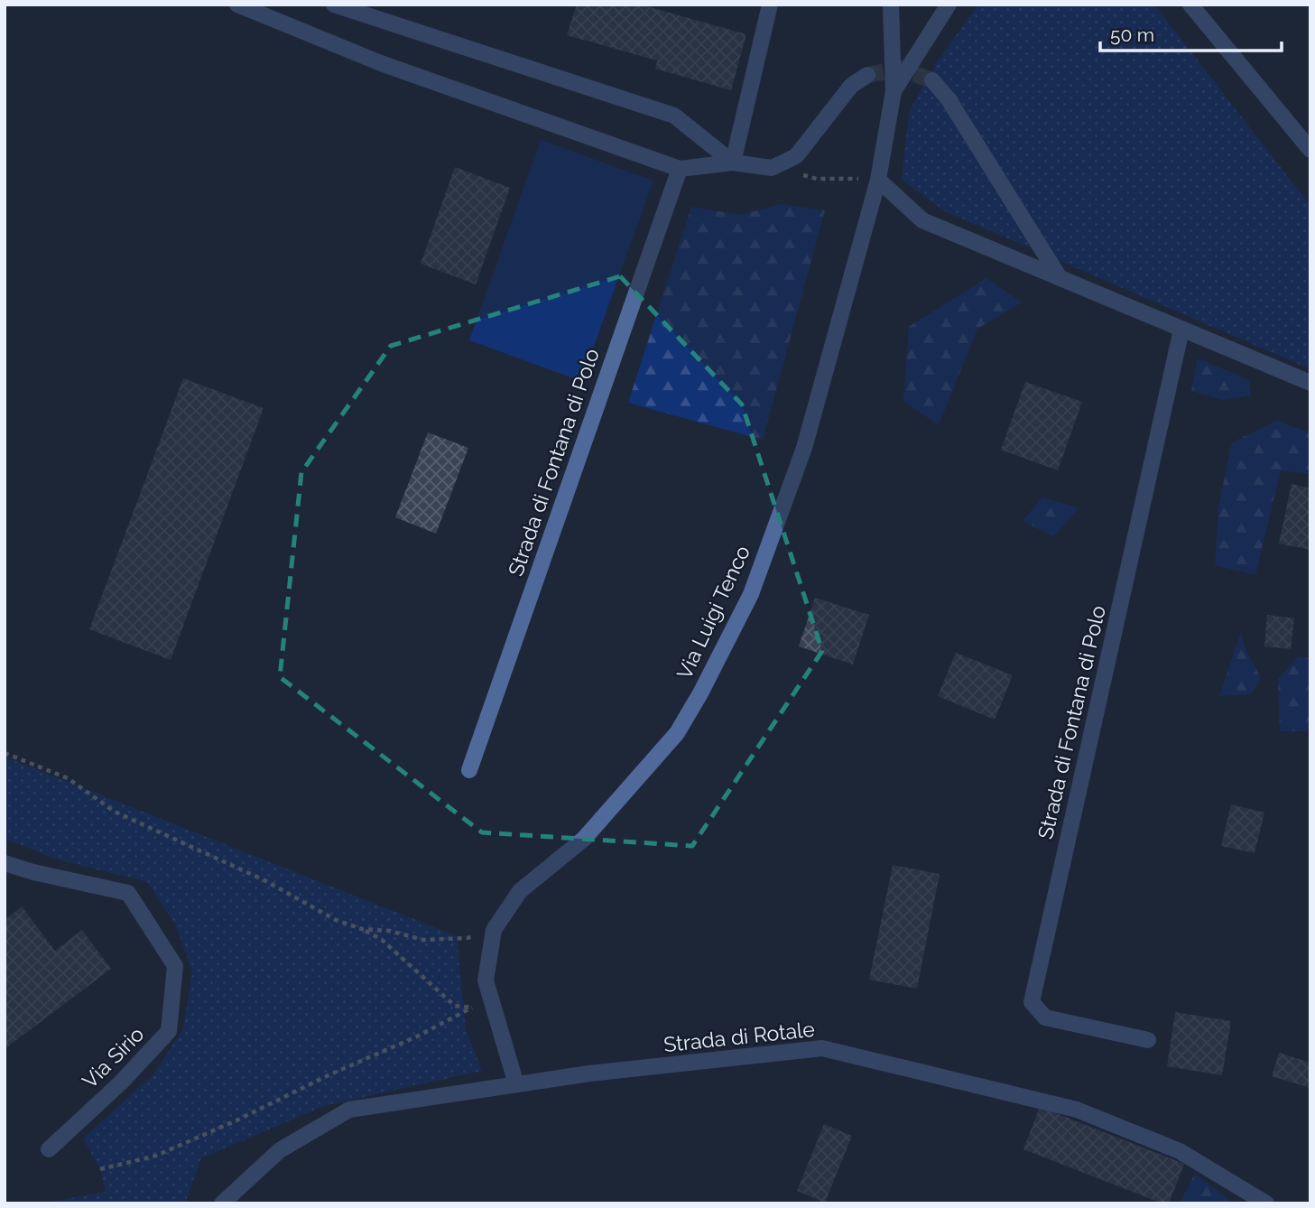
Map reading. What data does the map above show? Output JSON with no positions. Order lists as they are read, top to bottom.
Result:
{
  "streets": {
    "street": [
      "Strada di Fontana di Polo",
      "Via Luigi Tenco",
      "Strada di Rotale",
      "Via Sirio"
    ]
  },
  "crossings": [
    ["Via Luigi Tenco", "Strada di Rotale"]
  ],
  "scale_bar": "50 m"
}
